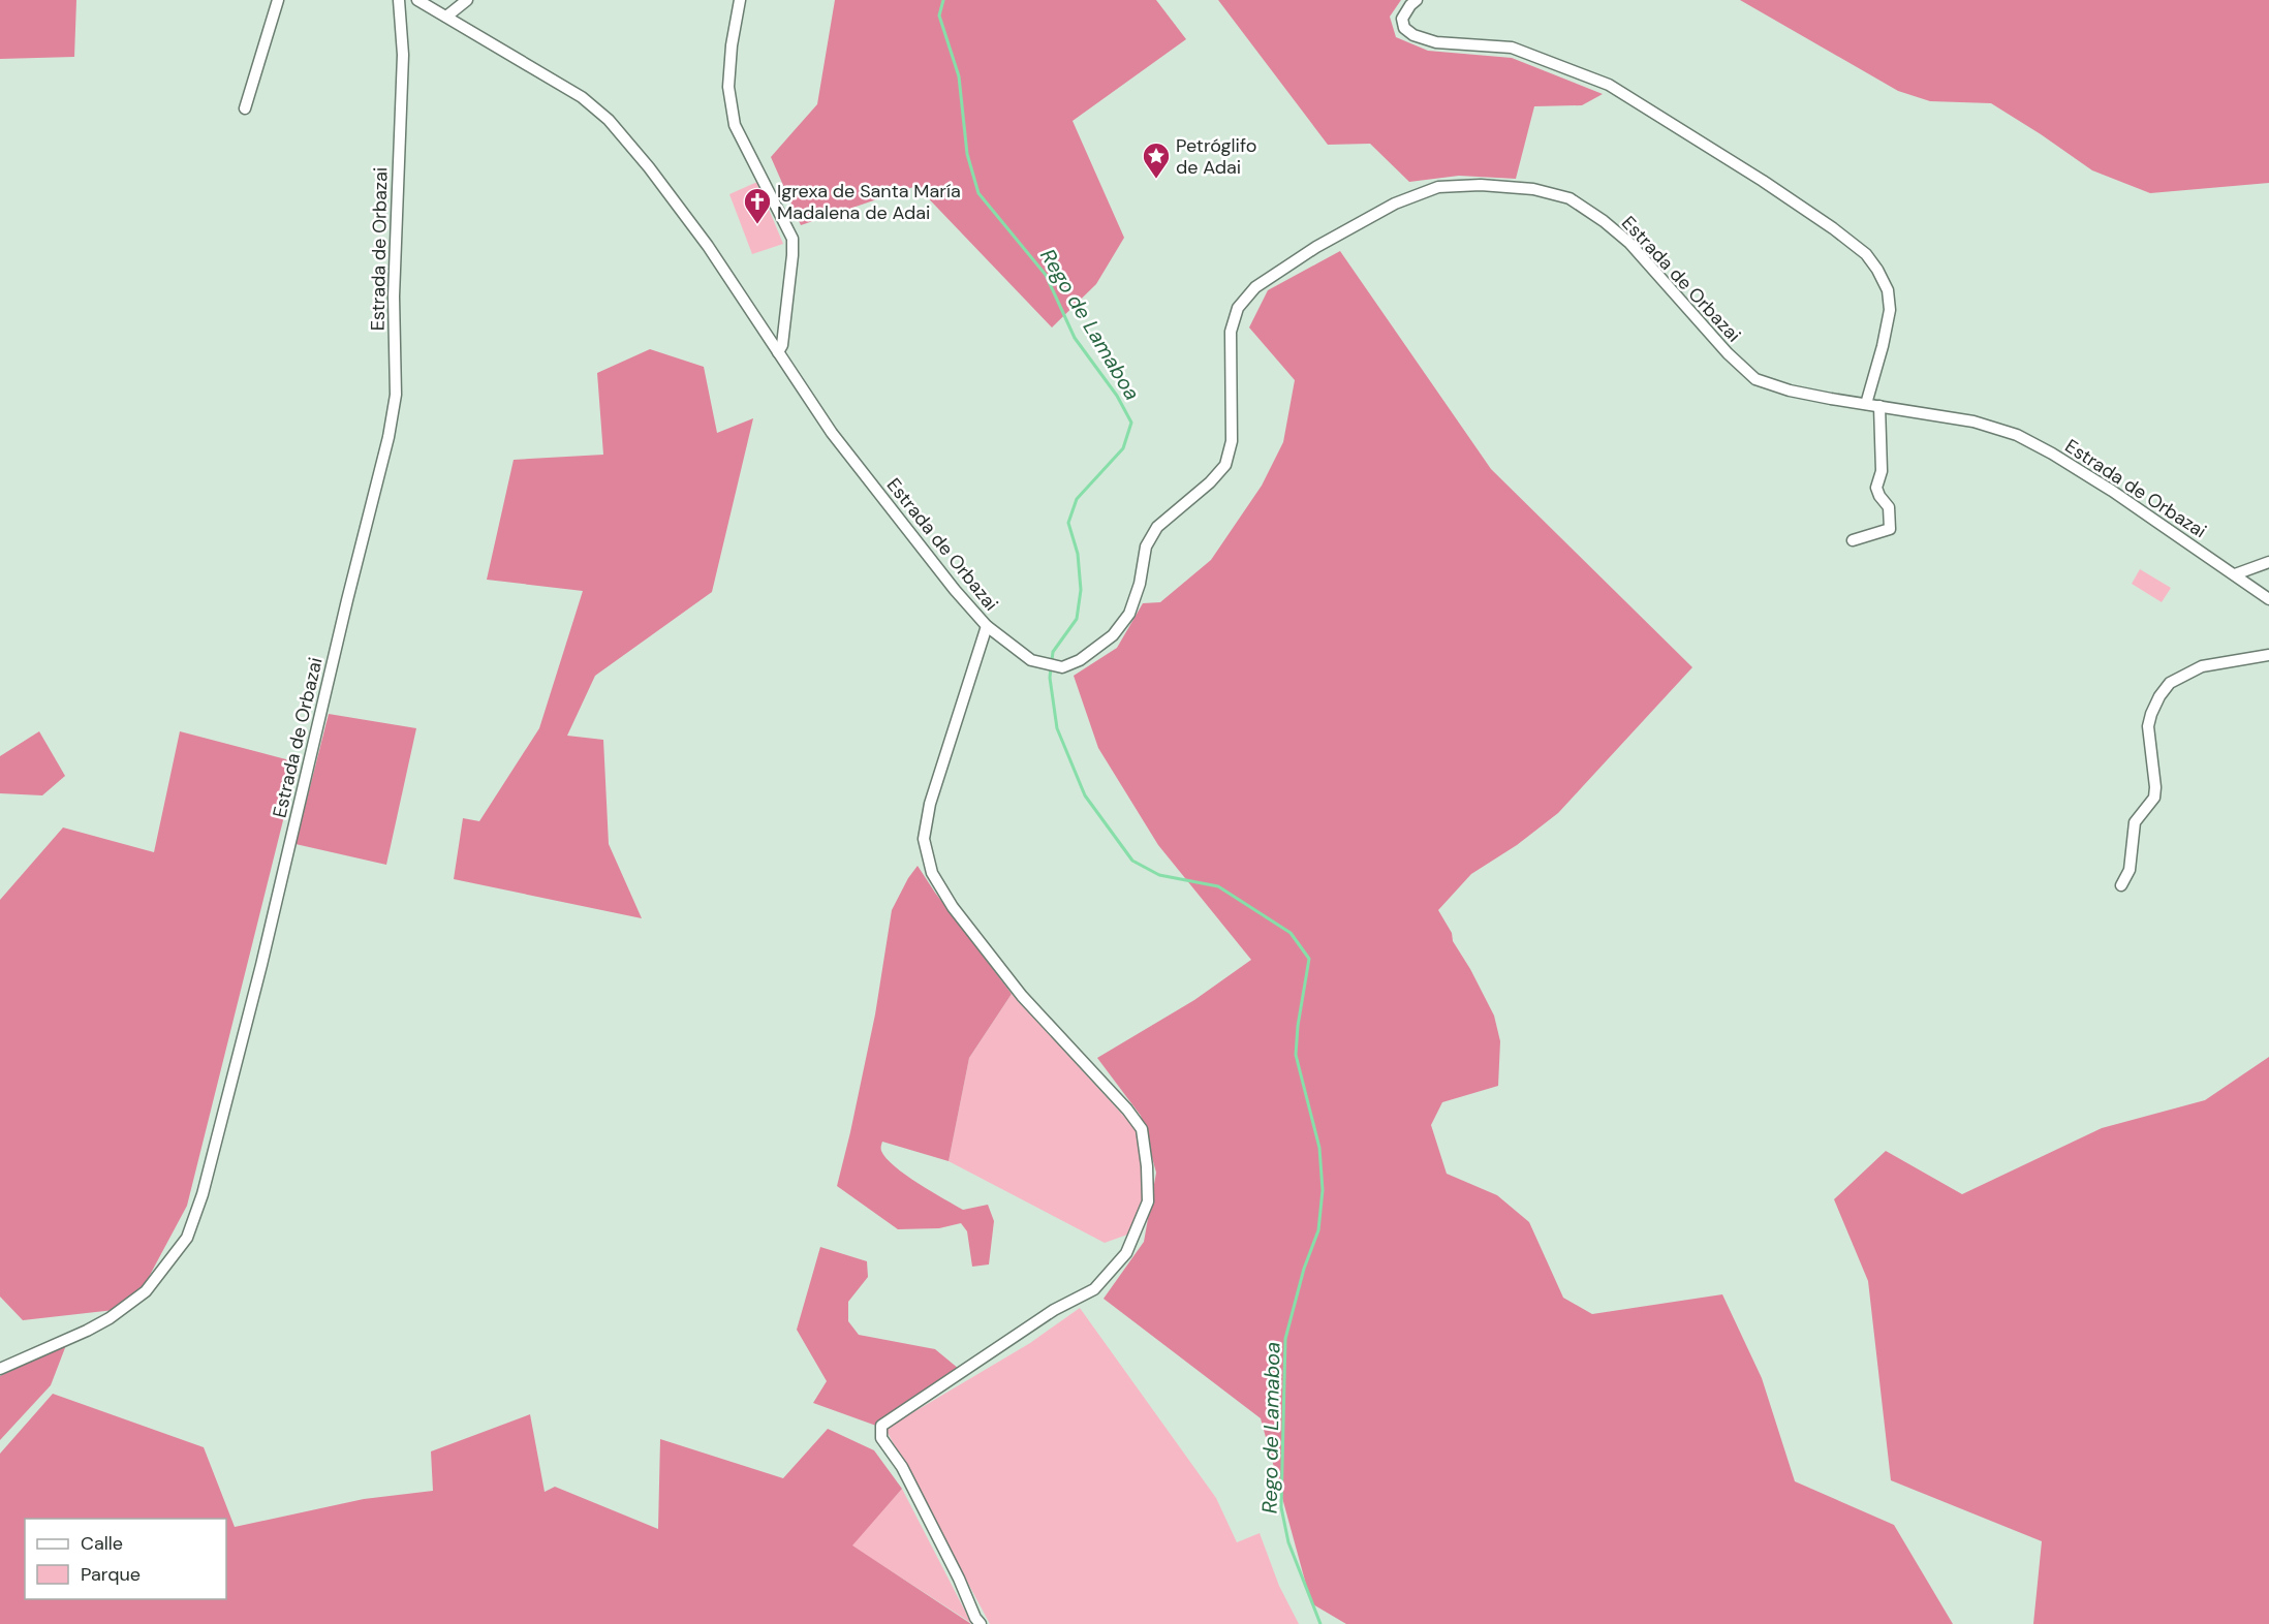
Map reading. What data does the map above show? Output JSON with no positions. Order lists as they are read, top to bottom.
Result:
{
  "streets": {
    "street": ["Estrada de Orbazai"]
  },
  "water": ["Rego de Lamaboa"],
  "places": {
    "place": ["Petróglifo de Adai"],
    "church": ["Igrexa de Santa María Madalena de Adai"]
  },
  "legend": ["Calle", "Parque"]
}
